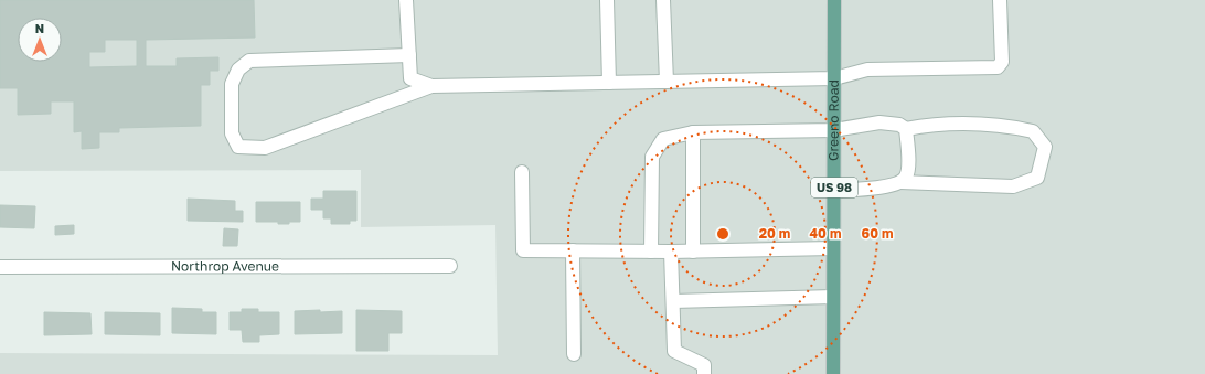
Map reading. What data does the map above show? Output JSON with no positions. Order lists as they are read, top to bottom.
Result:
{
  "streets": {
    "main road": ["Greeno Road", "US 98"],
    "street": ["Northrop Avenue"]
  },
  "north": "top",
  "rings": ["20 m", "40 m", "60 m"]
}
